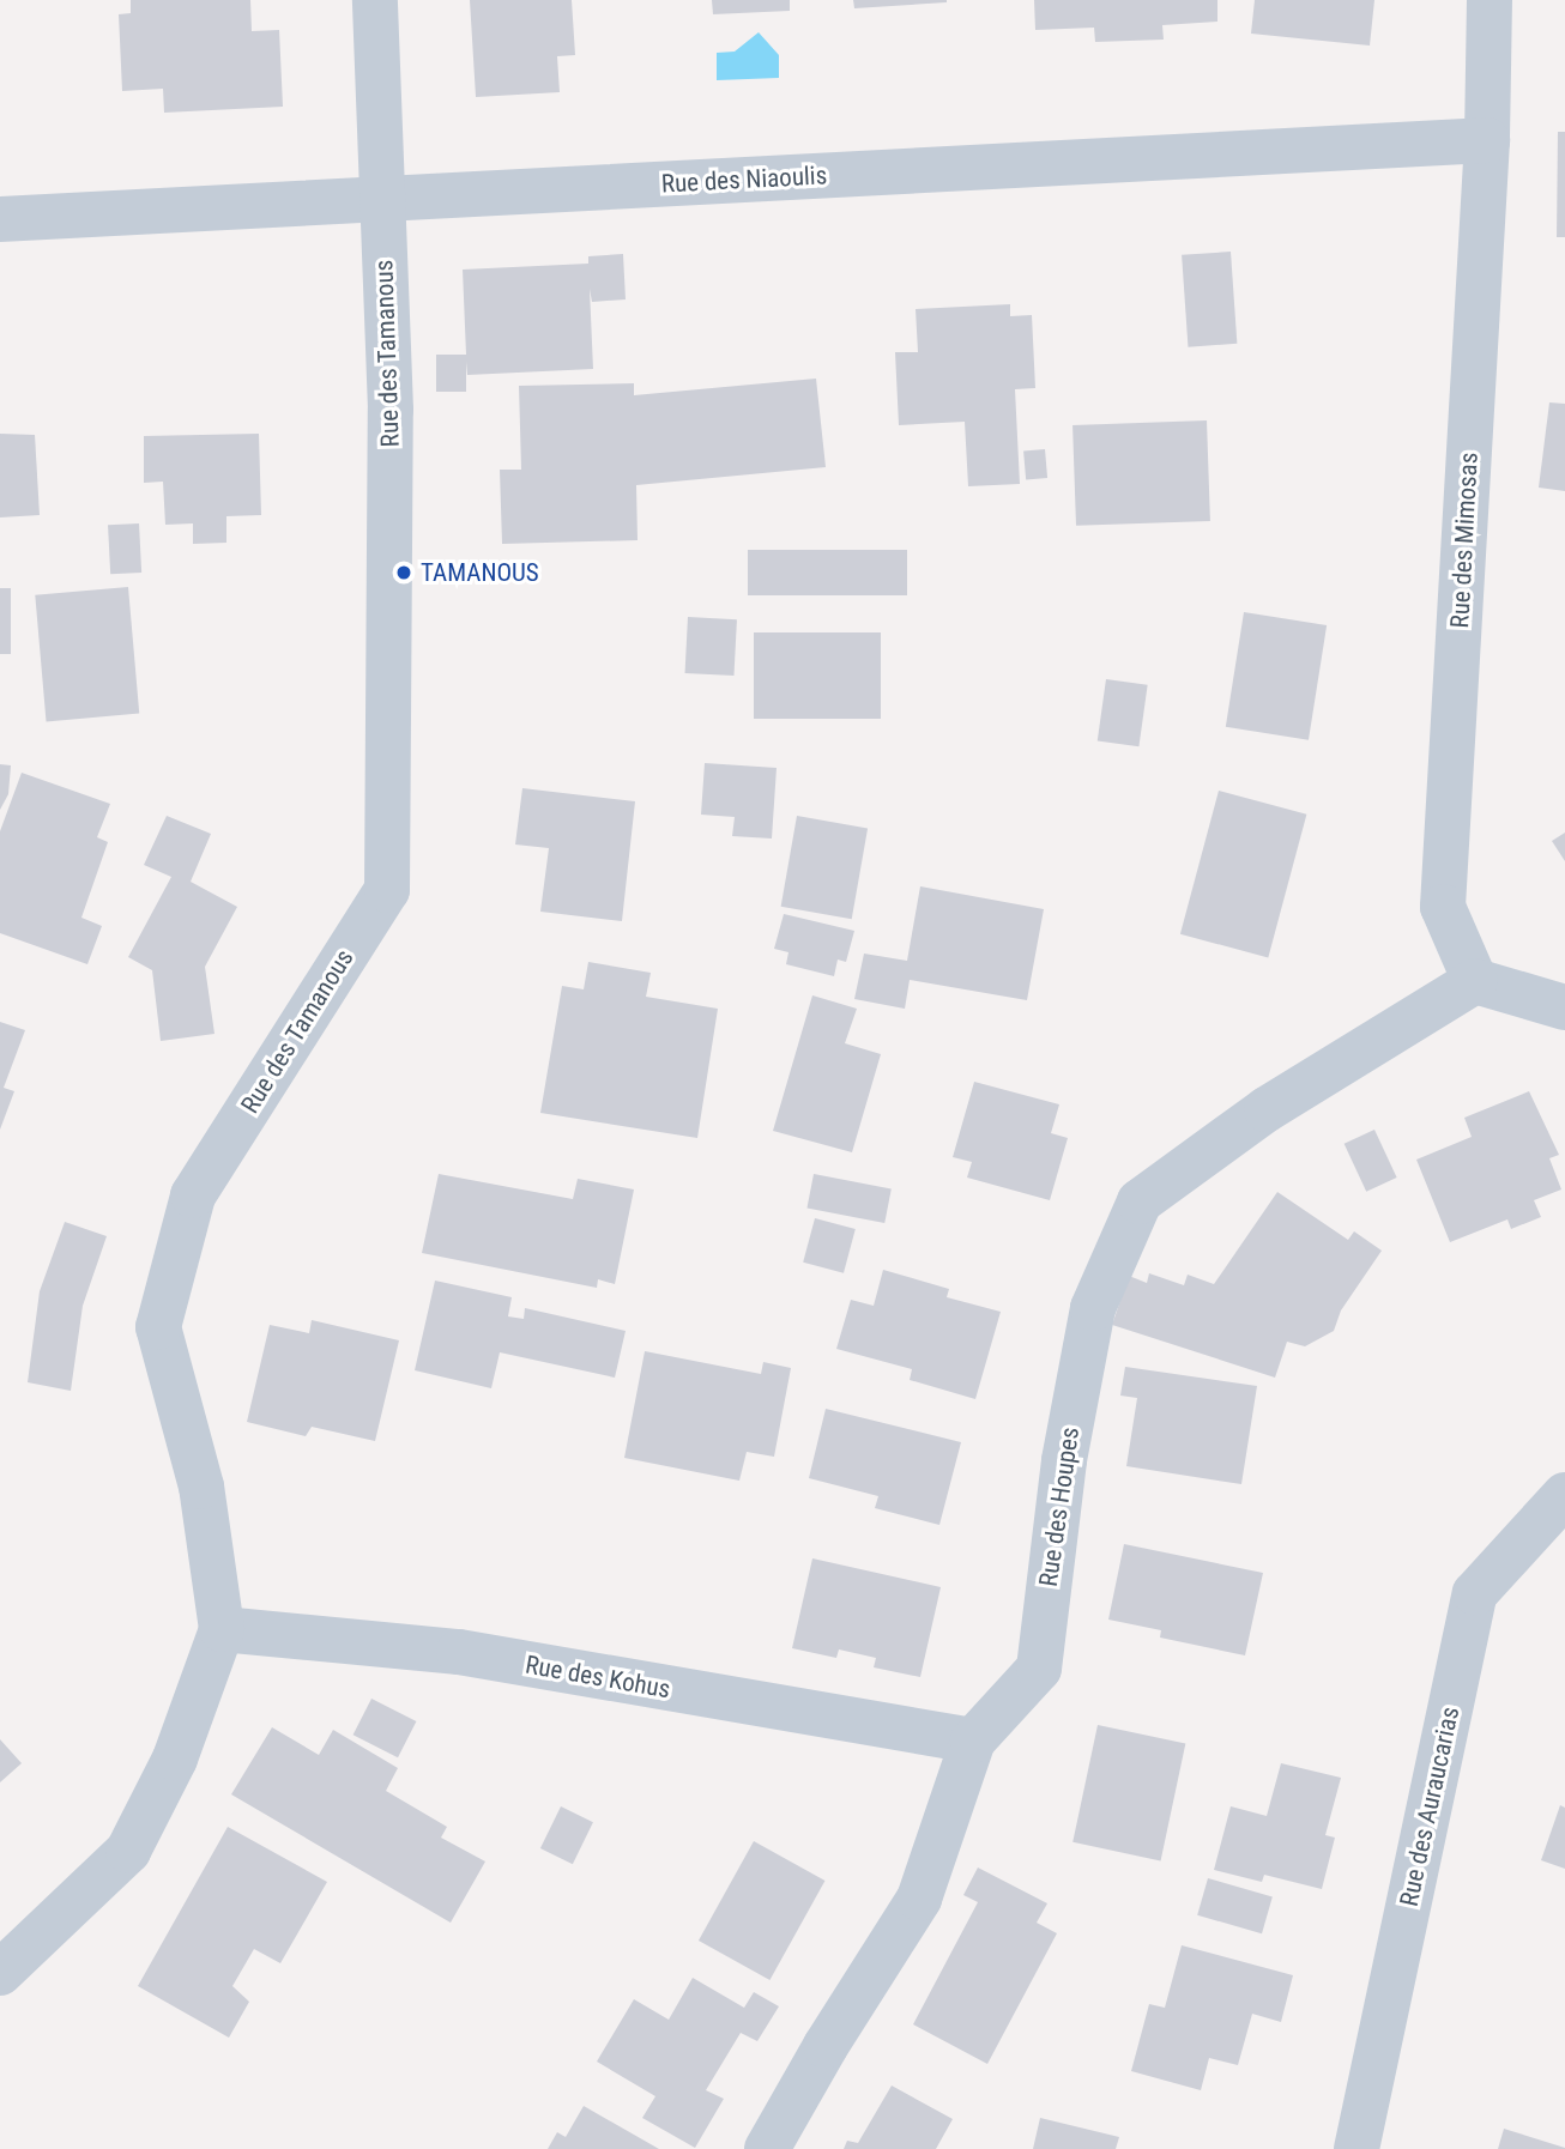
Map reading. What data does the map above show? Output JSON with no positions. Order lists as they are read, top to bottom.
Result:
{
  "streets": {
    "street": [
      "Rue des Niaoulis",
      "Rue des Tamanous",
      "Rue des Mimosas",
      "Rue des Houpes",
      "Rue des Kohus",
      "Rue des Auraucarias"
    ]
  },
  "crossings": [
    ["Rue des Niaoulis", "Rue des Tamanous"],
    ["Rue des Niaoulis", "Rue des Mimosas"],
    ["Rue des Tamanous", "Rue des Kohus"],
    ["Rue des Mimosas", "Rue des Houpes"],
    ["Rue des Houpes", "Rue des Kohus"]
  ],
  "places": ["TAMANOUS"]
}
